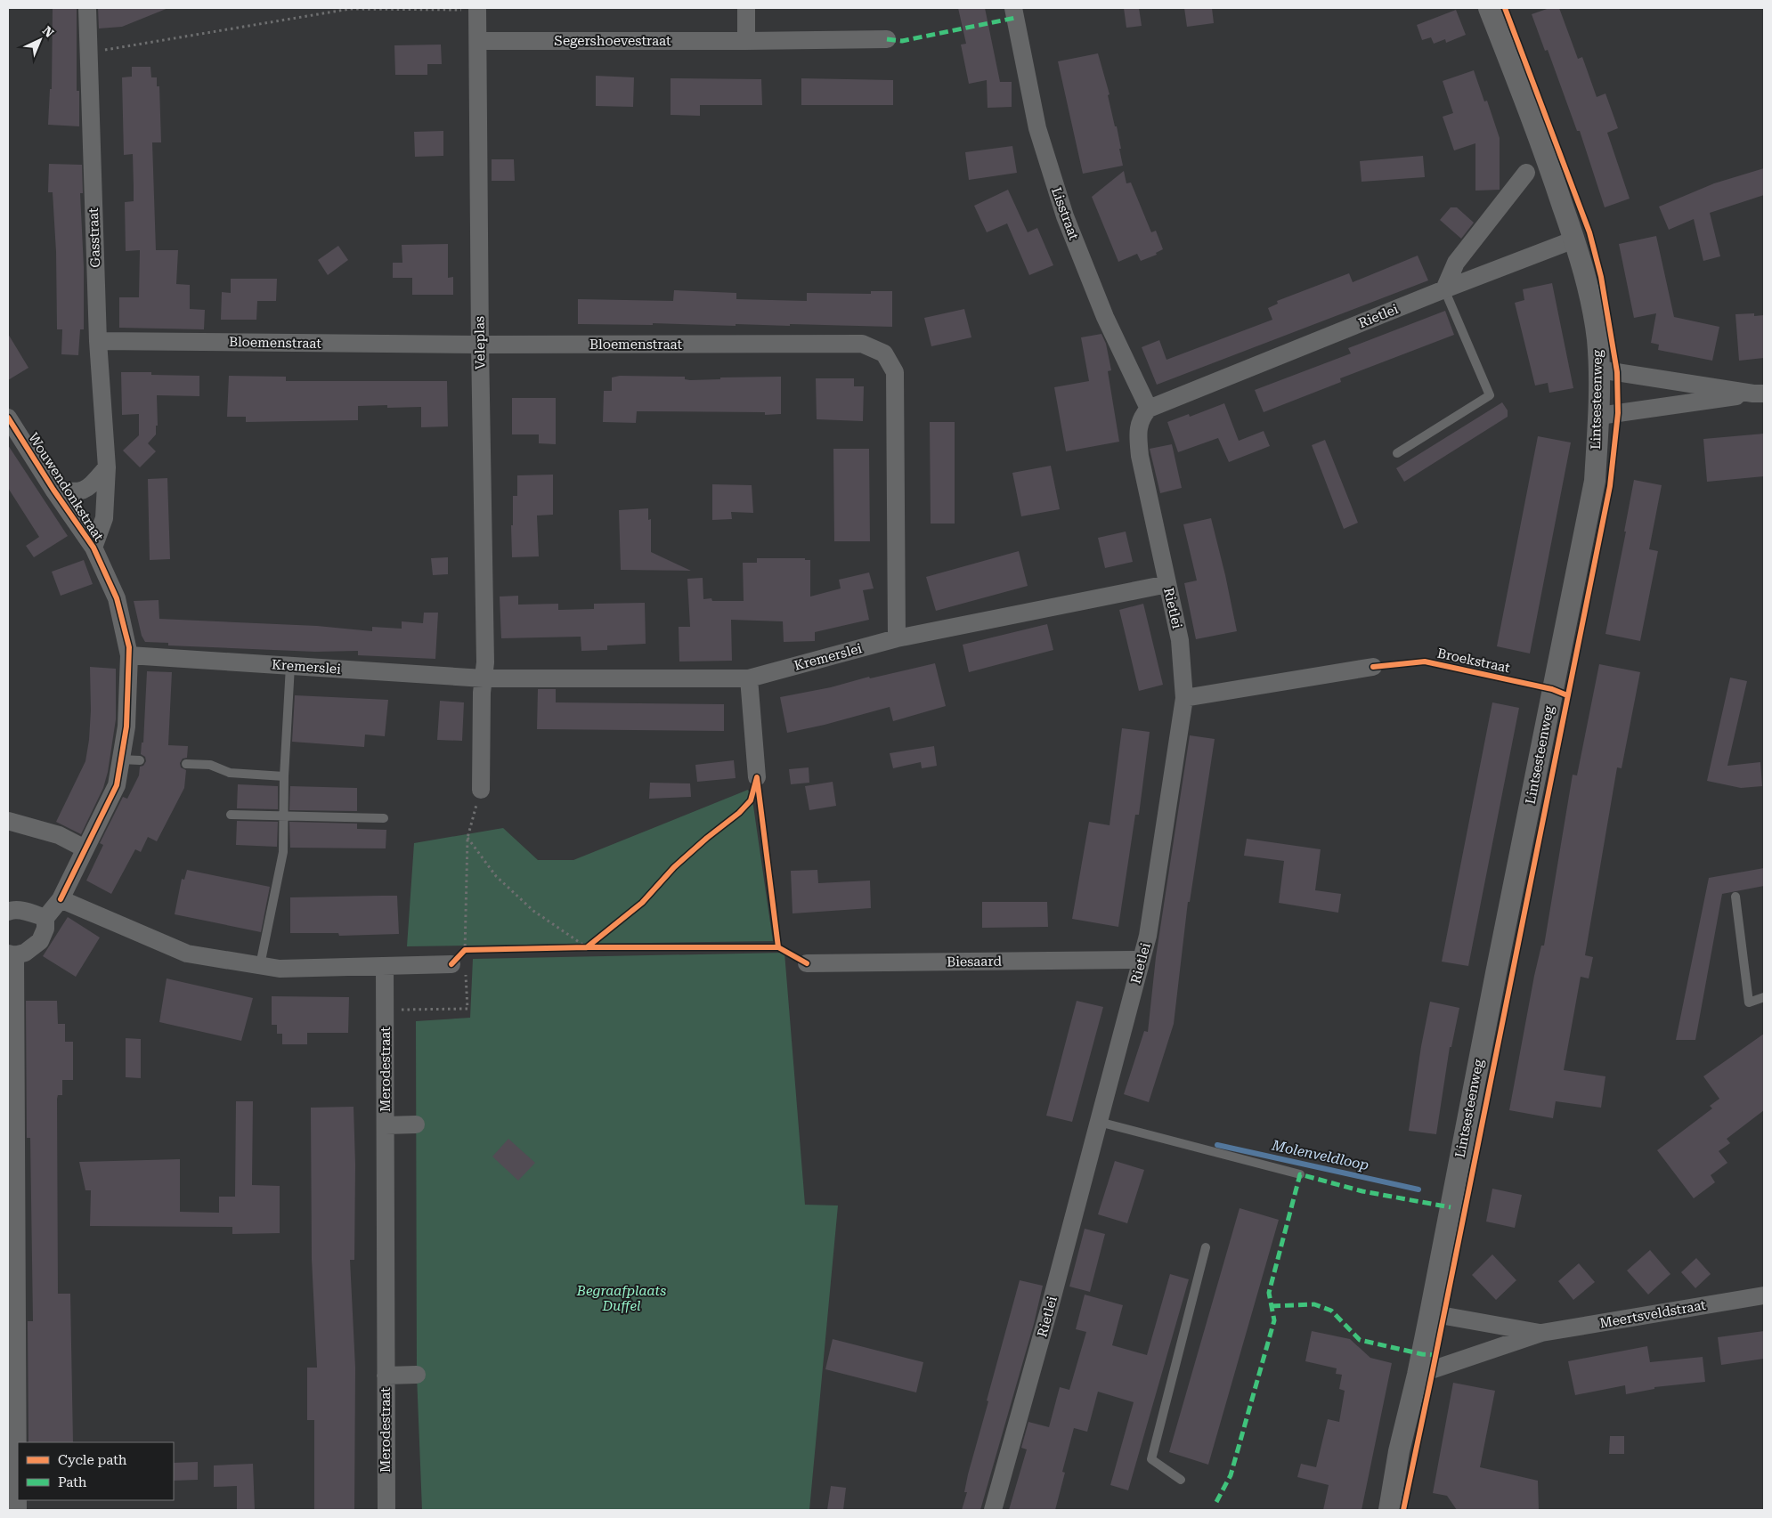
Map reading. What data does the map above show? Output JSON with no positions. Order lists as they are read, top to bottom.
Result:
{
  "streets": {
    "street": [
      "Segershoevestraat",
      "Lisstraat",
      "Gasstraat",
      "Rietlei",
      "Bloemenstraat",
      "Veleplas",
      "Lintsesteenweg",
      "Wouwendonkstraat",
      "Kremerslei",
      "Biesaard",
      "Merodestraat",
      "Meertsveldstraat"
    ],
    "cycle path": ["Broekstraat"]
  },
  "crossings": [
    ["Segershoevestraat", "Veleplas"],
    ["Lisstraat", "Rietlei"],
    ["Gasstraat", "Bloemenstraat"],
    ["Gasstraat", "Wouwendonkstraat"],
    ["Rietlei", "Lintsesteenweg"],
    ["Rietlei", "Kremerslei"],
    ["Rietlei", "Biesaard"],
    ["Bloemenstraat", "Veleplas"],
    ["Bloemenstraat", "Kremerslei"],
    ["Veleplas", "Kremerslei"],
    ["Lintsesteenweg", "Meertsveldstraat"],
    ["Wouwendonkstraat", "Kremerslei"]
  ],
  "water": ["Molenveldloop"],
  "parks": ["Begraafplaats Duffel"],
  "legend": ["Cycle path", "Path"],
  "north": "top right"
}
